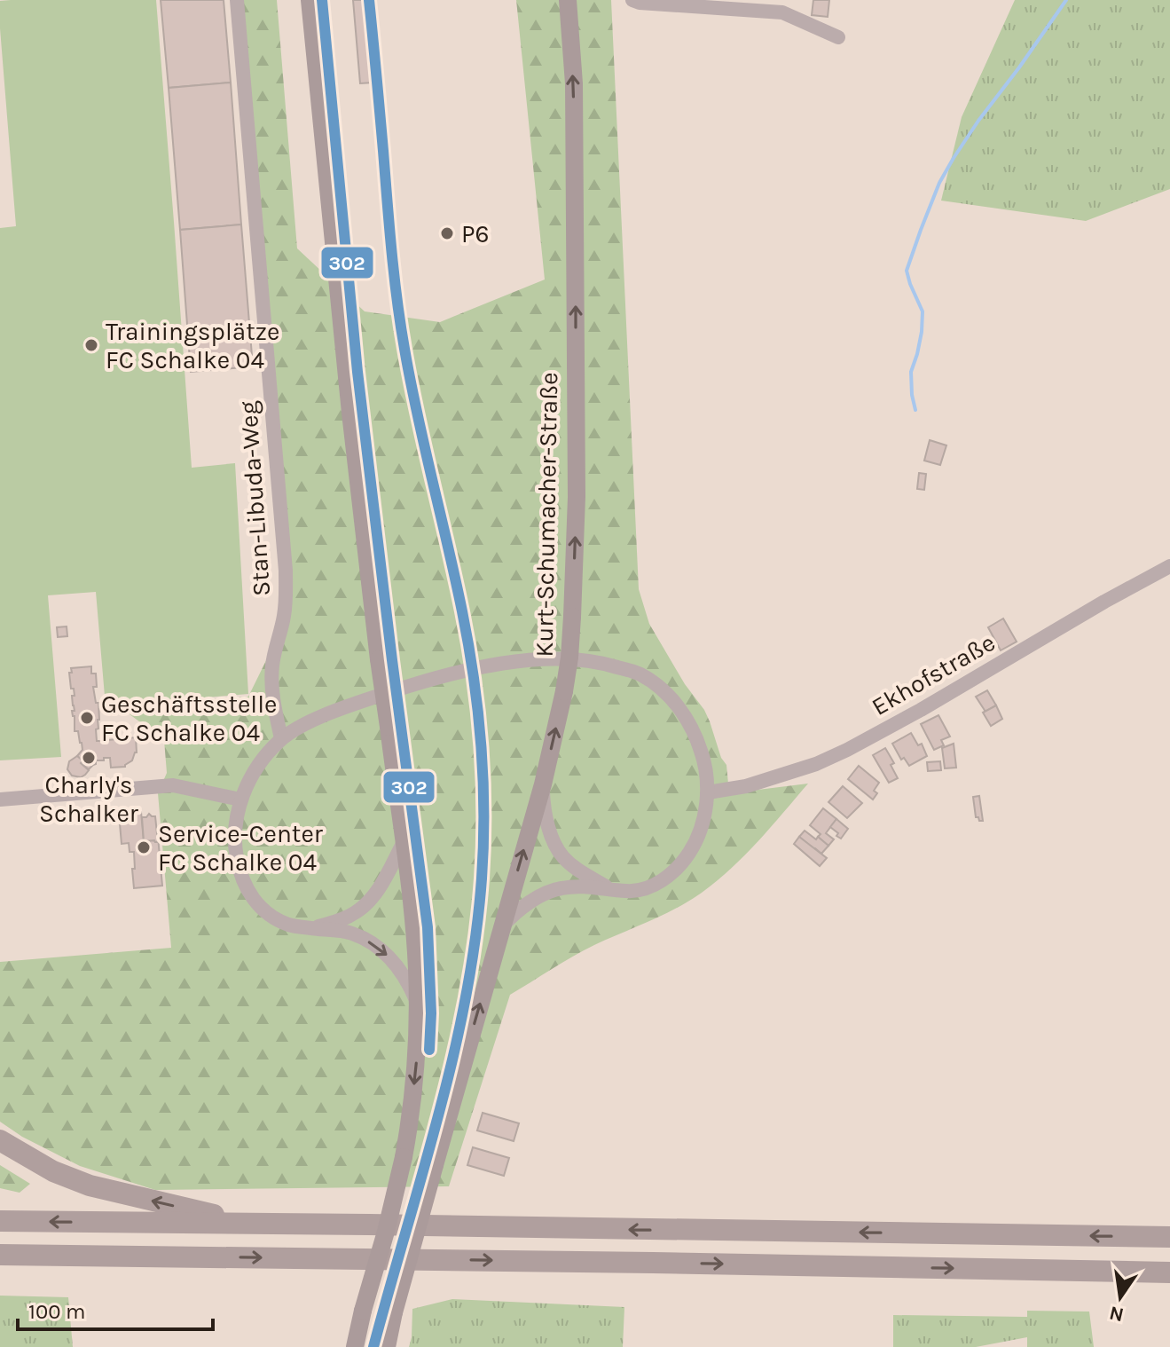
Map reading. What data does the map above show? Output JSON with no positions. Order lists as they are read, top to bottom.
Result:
{
  "streets": {
    "main road": ["Kurt-Schumacher-Straße"],
    "street": ["Stan-Libuda-Weg", "Ekhofstraße"]
  },
  "places": [
    "P6",
    "Trainingsplätze FC Schalke 04",
    "Geschäftsstelle FC Schalke 04",
    "Charly's Schalker",
    "Service-Center FC Schalke 04"
  ],
  "lines": ["transit line 302"],
  "scale_bar": "100 m",
  "north": "bottom"
}
